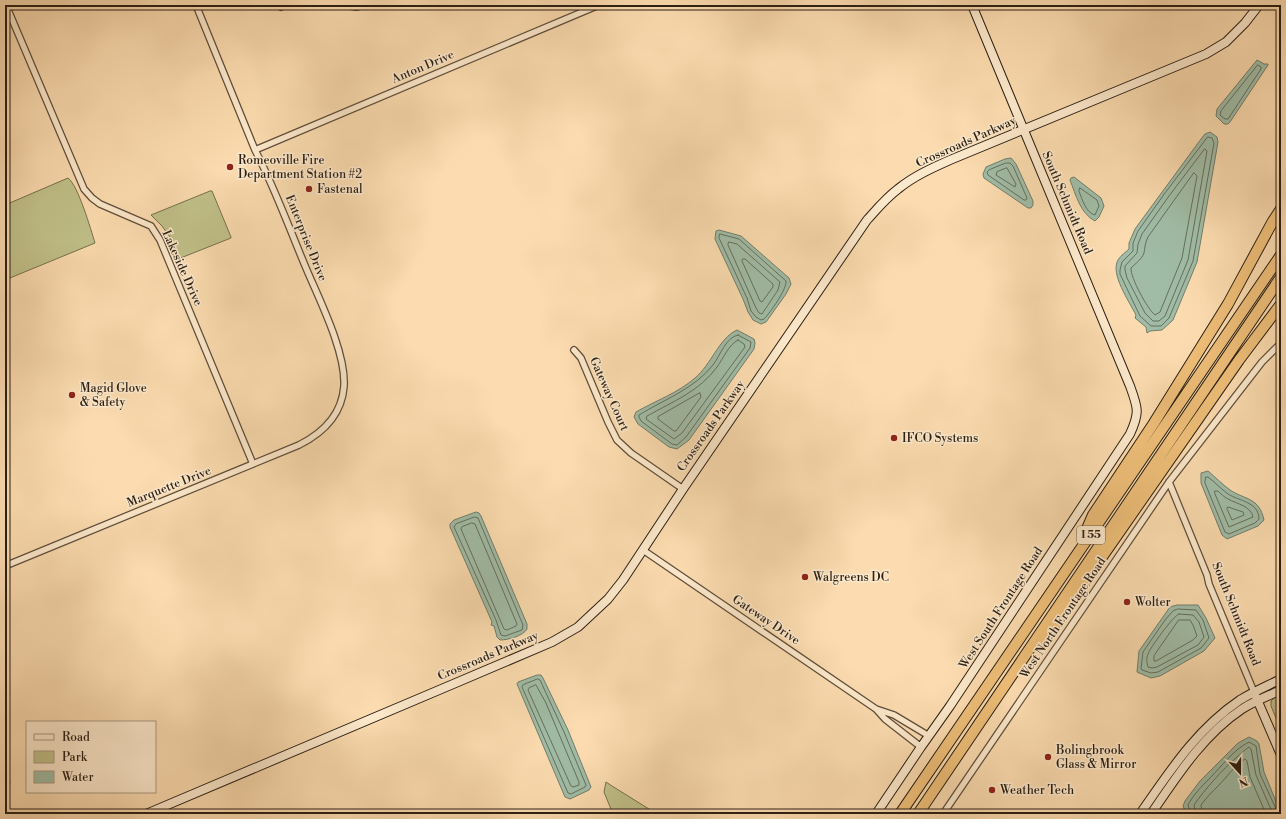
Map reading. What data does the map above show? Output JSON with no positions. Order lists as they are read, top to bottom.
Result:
{
  "streets": {
    "highway": ["I 55"],
    "street": [
      "Anton Drive",
      "Crossroads Parkway",
      "South Schmidt Road",
      "Enterprise Drive",
      "Lakeside Drive",
      "Gateway Court",
      "Marquette Drive",
      "West South Frontage Road",
      "West North Frontage Road",
      "Gateway Drive"
    ]
  },
  "crossings": [
    ["Anton Drive", "Enterprise Drive"],
    ["Crossroads Parkway", "South Schmidt Road"],
    ["Crossroads Parkway", "Gateway Court"],
    ["Crossroads Parkway", "Gateway Drive"],
    ["South Schmidt Road", "West South Frontage Road"],
    ["South Schmidt Road", "West North Frontage Road"],
    ["Enterprise Drive", "Marquette Drive"],
    ["Lakeside Drive", "Marquette Drive"],
    ["West South Frontage Road", "Gateway Drive"]
  ],
  "places": [
    "Romeoville Fire Department Station #2",
    "Fastenal",
    "Magid Glove & Safety",
    "IFCO Systems",
    "Walgreens DC",
    "Wolter",
    "Bolingbrook Glass & Mirror",
    "Weather Tech"
  ],
  "legend": ["Road", "Park", "Water"],
  "north": "bottom"
}
